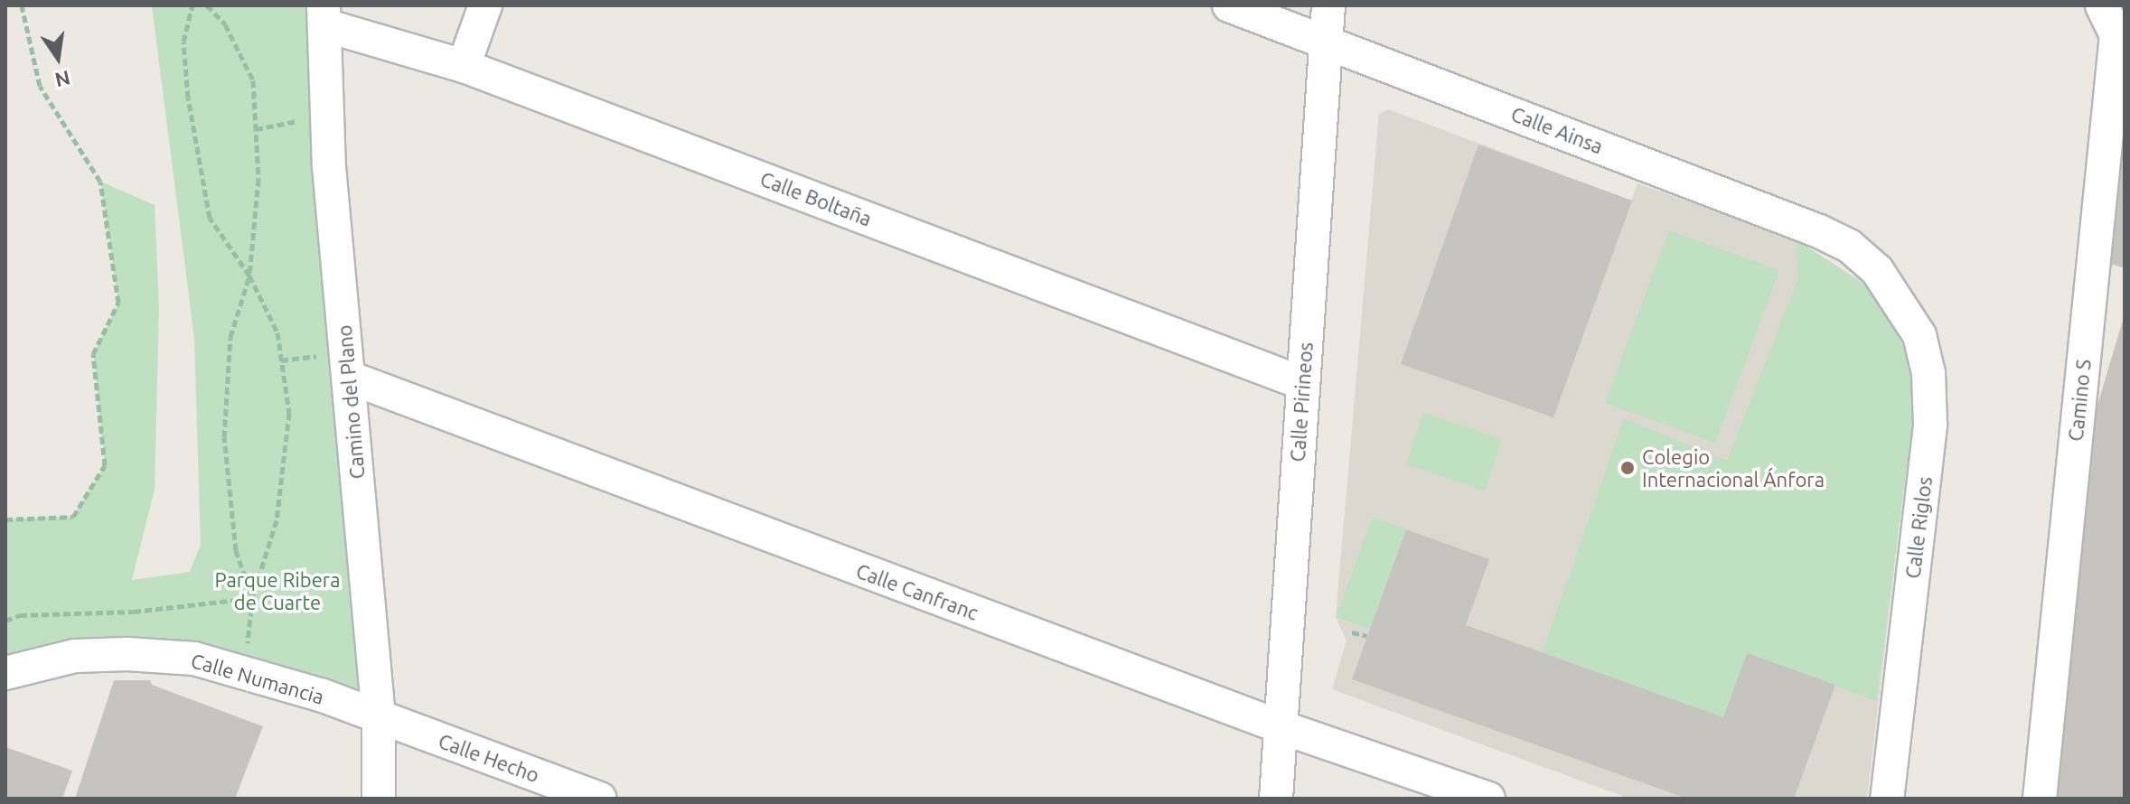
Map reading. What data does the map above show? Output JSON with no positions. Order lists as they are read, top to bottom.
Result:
{
  "streets": {
    "street": [
      "Calle Ainsa",
      "Calle Boltaña",
      "Camino S",
      "Camino del Plano",
      "Calle Pirineos",
      "Calle Riglos",
      "Calle Canfranc",
      "Calle Numancia",
      "Calle Hecho"
    ]
  },
  "crossings": [
    ["Calle Ainsa", "Calle Pirineos"],
    ["Calle Ainsa", "Calle Riglos"],
    ["Calle Boltaña", "Camino del Plano"],
    ["Calle Boltaña", "Calle Pirineos"],
    ["Camino del Plano", "Calle Canfranc"],
    ["Camino del Plano", "Calle Numancia"],
    ["Camino del Plano", "Calle Hecho"],
    ["Calle Pirineos", "Calle Canfranc"],
    ["Calle Numancia", "Calle Hecho"]
  ],
  "parks": ["Parque Ribera de Cuarte"],
  "places": ["Colegio Internacional Ánfora"],
  "north": "bottom"
}
